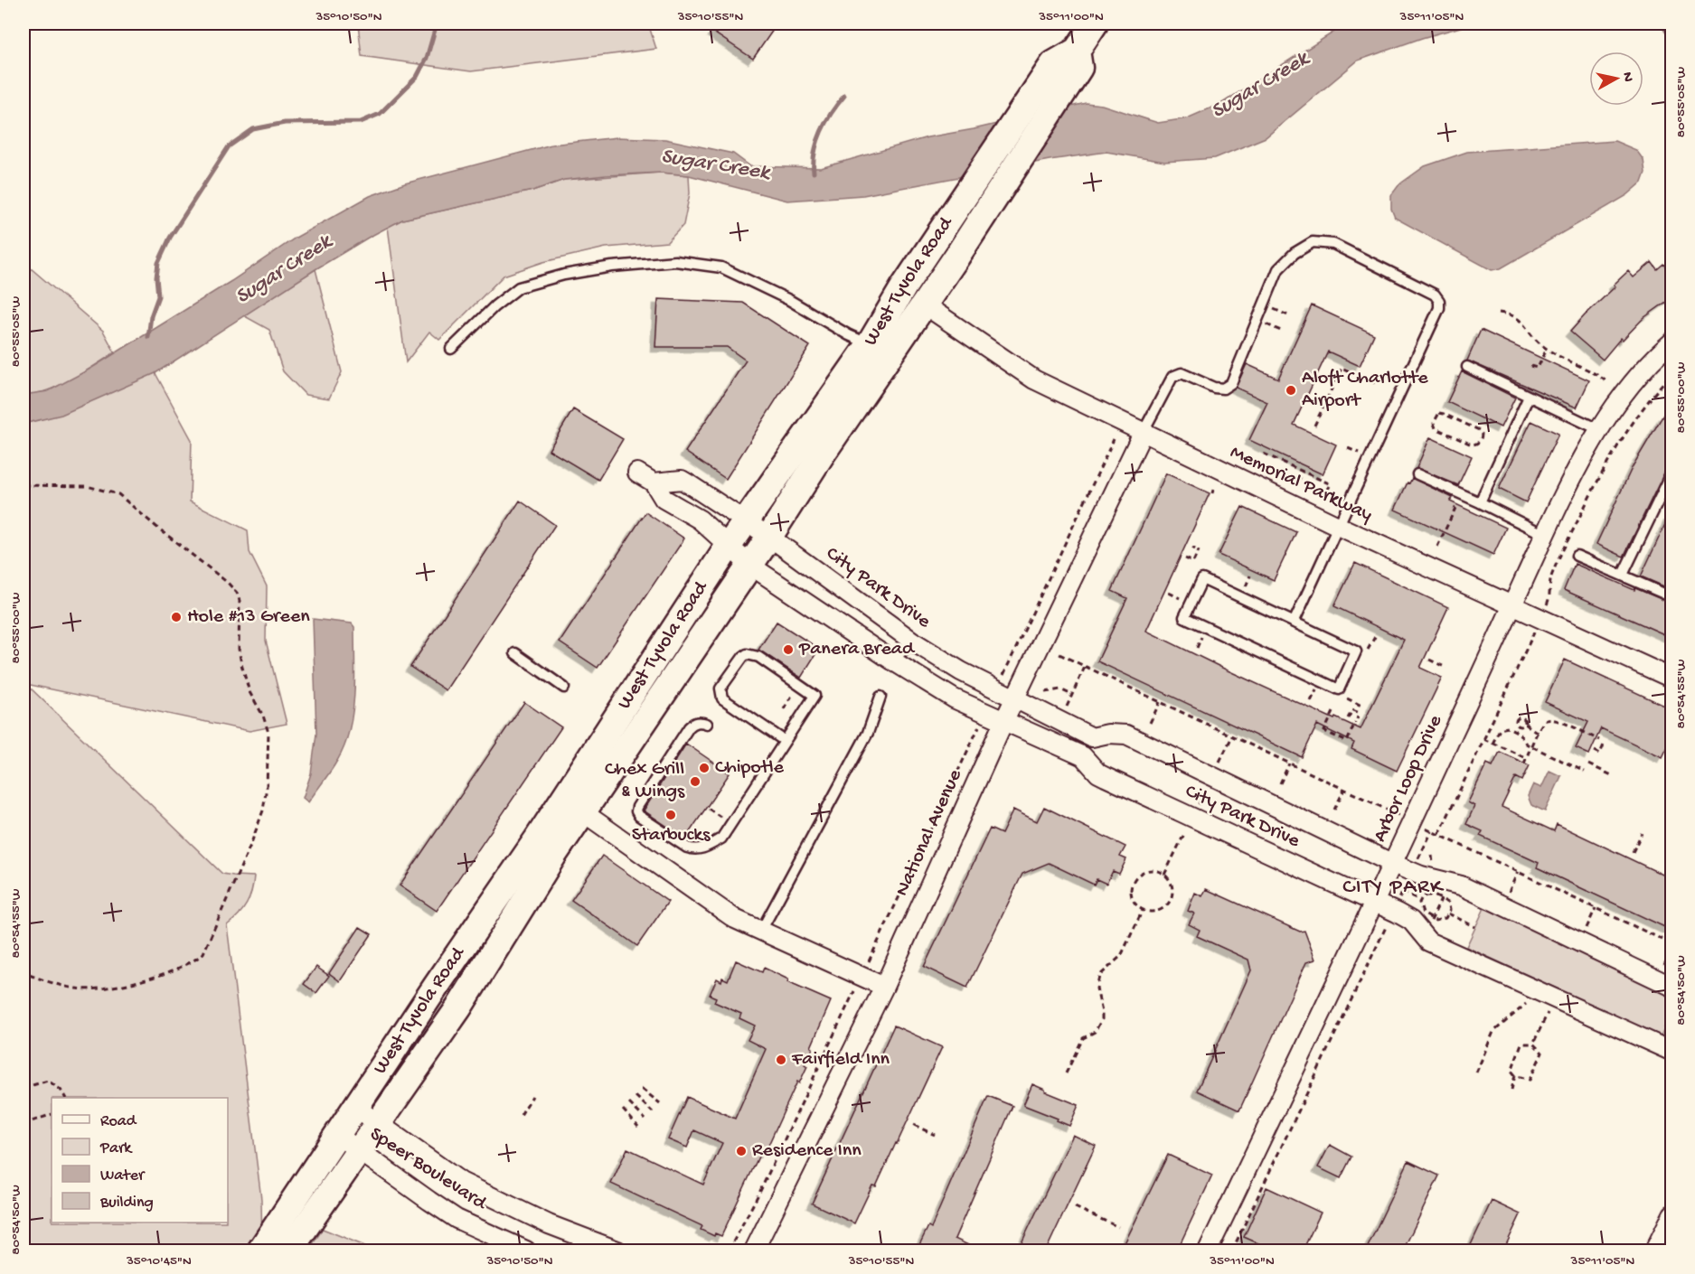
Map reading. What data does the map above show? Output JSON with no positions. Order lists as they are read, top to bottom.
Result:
{
  "streets": {
    "main road": ["West Tyvola Road"],
    "street": [
      "Memorial Parkway",
      "City Park Drive",
      "Arbor Loop Drive",
      "National Avenue",
      "Speer Boulevard"
    ]
  },
  "crossings": [
    ["West Tyvola Road", "Memorial Parkway"],
    ["West Tyvola Road", "City Park Drive"],
    ["West Tyvola Road", "Speer Boulevard"],
    ["Memorial Parkway", "Arbor Loop Drive"],
    ["Memorial Parkway", "National Avenue"],
    ["City Park Drive", "Arbor Loop Drive"],
    ["City Park Drive", "National Avenue"]
  ],
  "districts": ["CITY PARK"],
  "water": ["Sugar Creek"],
  "places": [
    "Aloft Charlotte Airport",
    "Hole #13 Green",
    "Panera Bread",
    "Chipotle",
    "Chex Grill & Wings",
    "Starbucks",
    "Fairfield Inn",
    "Residence Inn"
  ],
  "legend": [
    "Road",
    "Park",
    "Water",
    "Building"
  ],
  "north": "right",
  "coordinates": [
    "35°10'50\"N",
    "35°10'55\"N",
    "35°11'00\"N",
    "35°11'05\"N",
    "80°55'05\"W",
    "80°55'00\"W",
    "80°54'55\"W",
    "80°54'50\"W",
    "35°10'45\"N"
  ]
}
